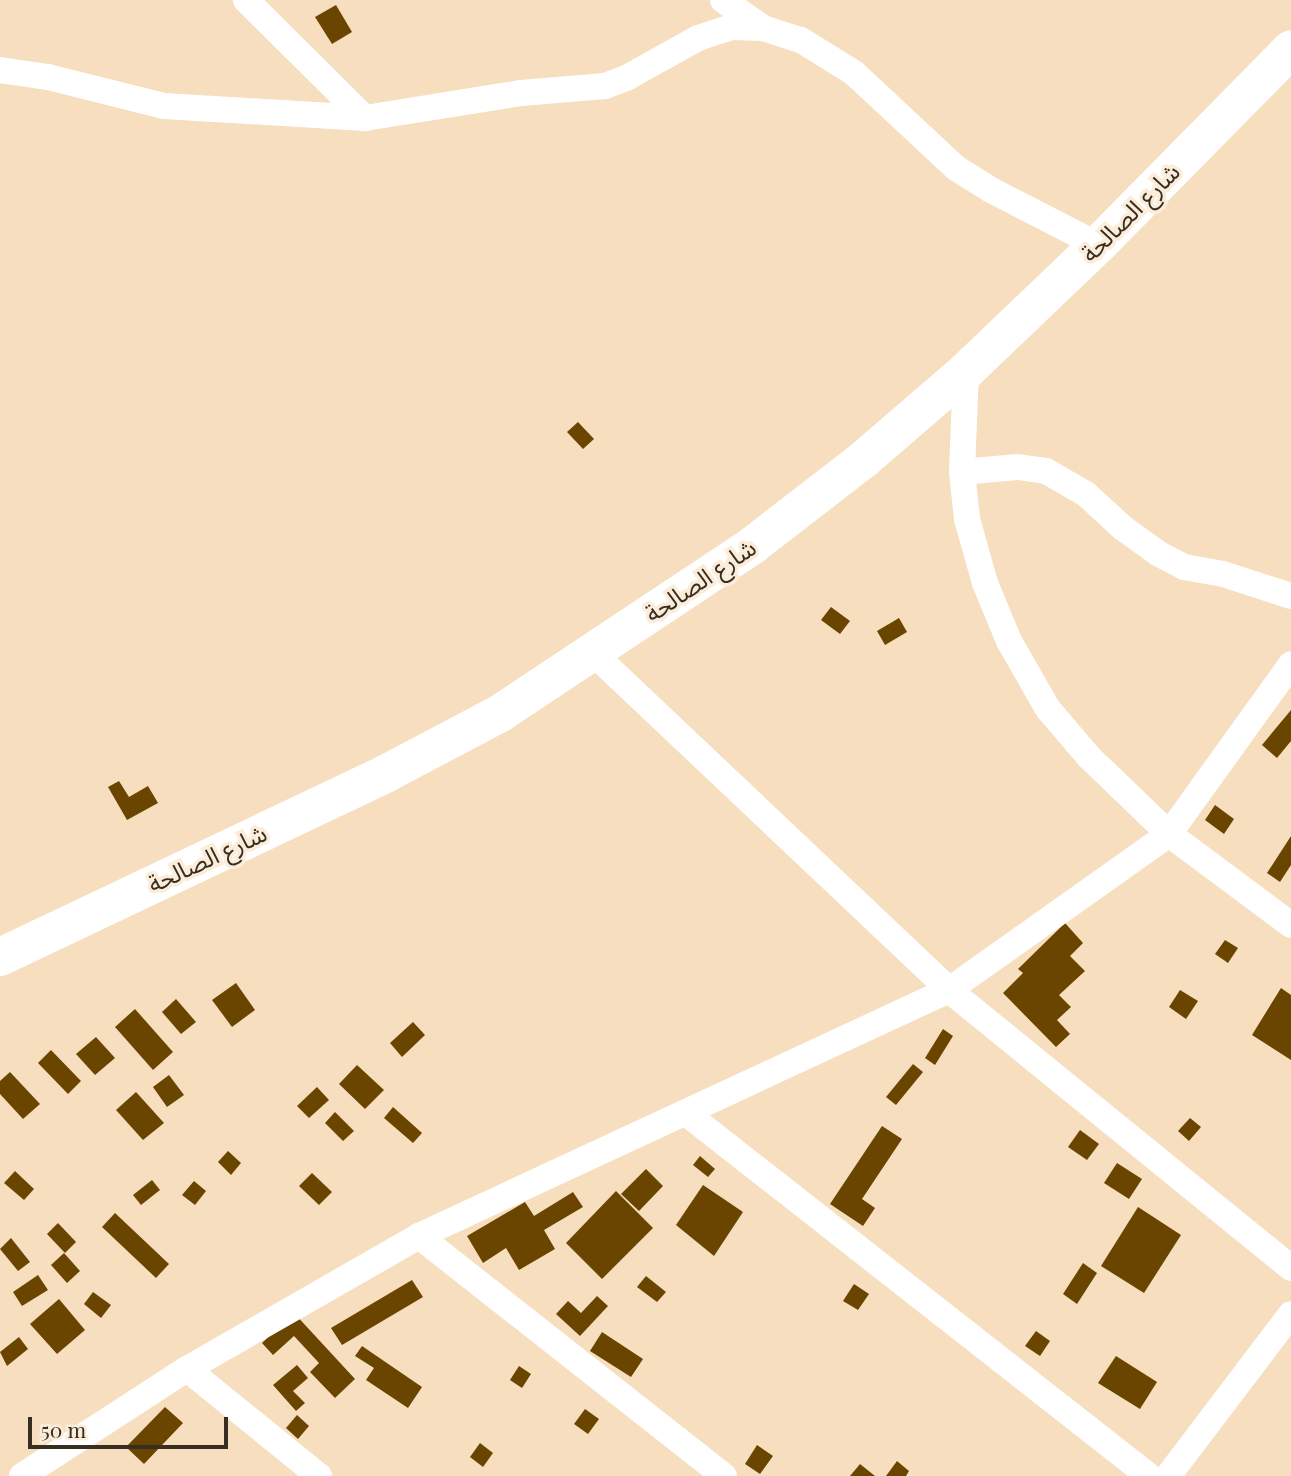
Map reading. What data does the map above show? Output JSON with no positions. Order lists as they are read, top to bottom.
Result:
{
  "streets": {
    "main road": ["شارع الصالحة"]
  },
  "scale_bar": "50 m"
}
